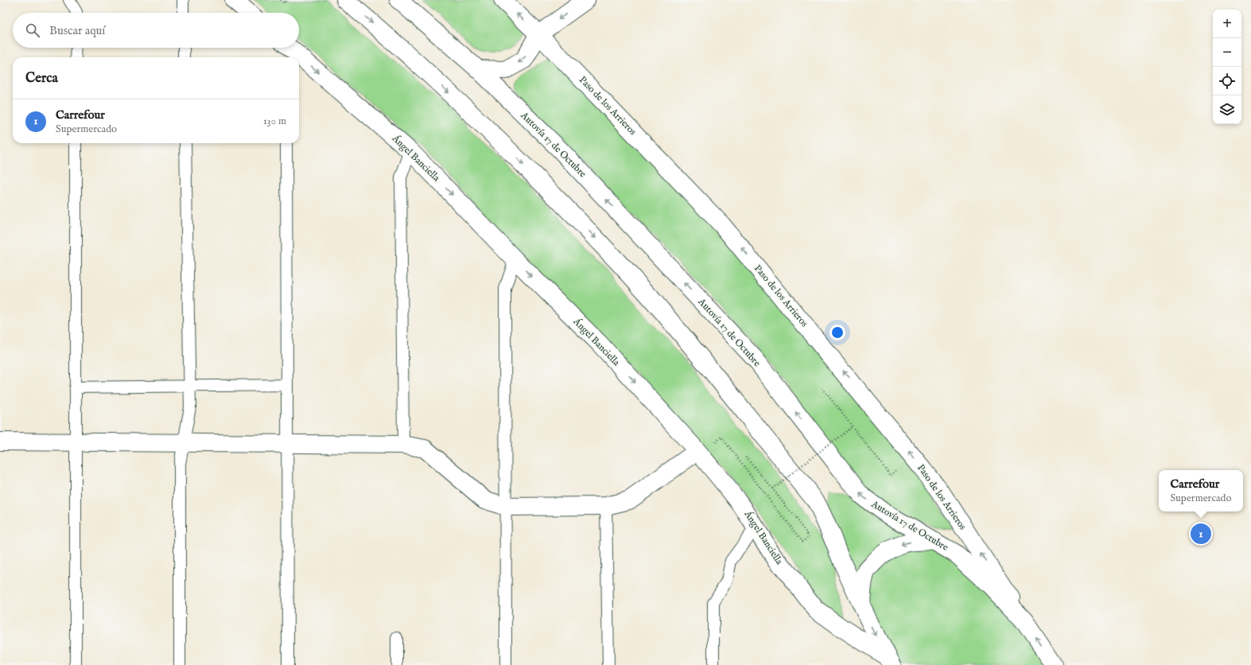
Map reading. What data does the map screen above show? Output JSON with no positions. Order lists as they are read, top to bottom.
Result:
{
  "streets": {
    "main road": ["Paso de los Arrieros", "Autovía 17 de Octubre", "Ángel Banciella"]
  },
  "crossings": [
    ["Paso de los Arrieros", "Autovía 17 de Octubre"]
  ],
  "page": {
    "map_buttons": ["+", "−"],
    "search": "Buscar aquí",
    "heading": "Cerca",
    "list": [
      {
        "mark": "1",
        "name": "Carrefour",
        "note": "Supermercado",
        "value": "130 m"
      }
    ],
    "popup": ["Carrefour", "Supermercado"],
    "pins": "1"
  }
}
